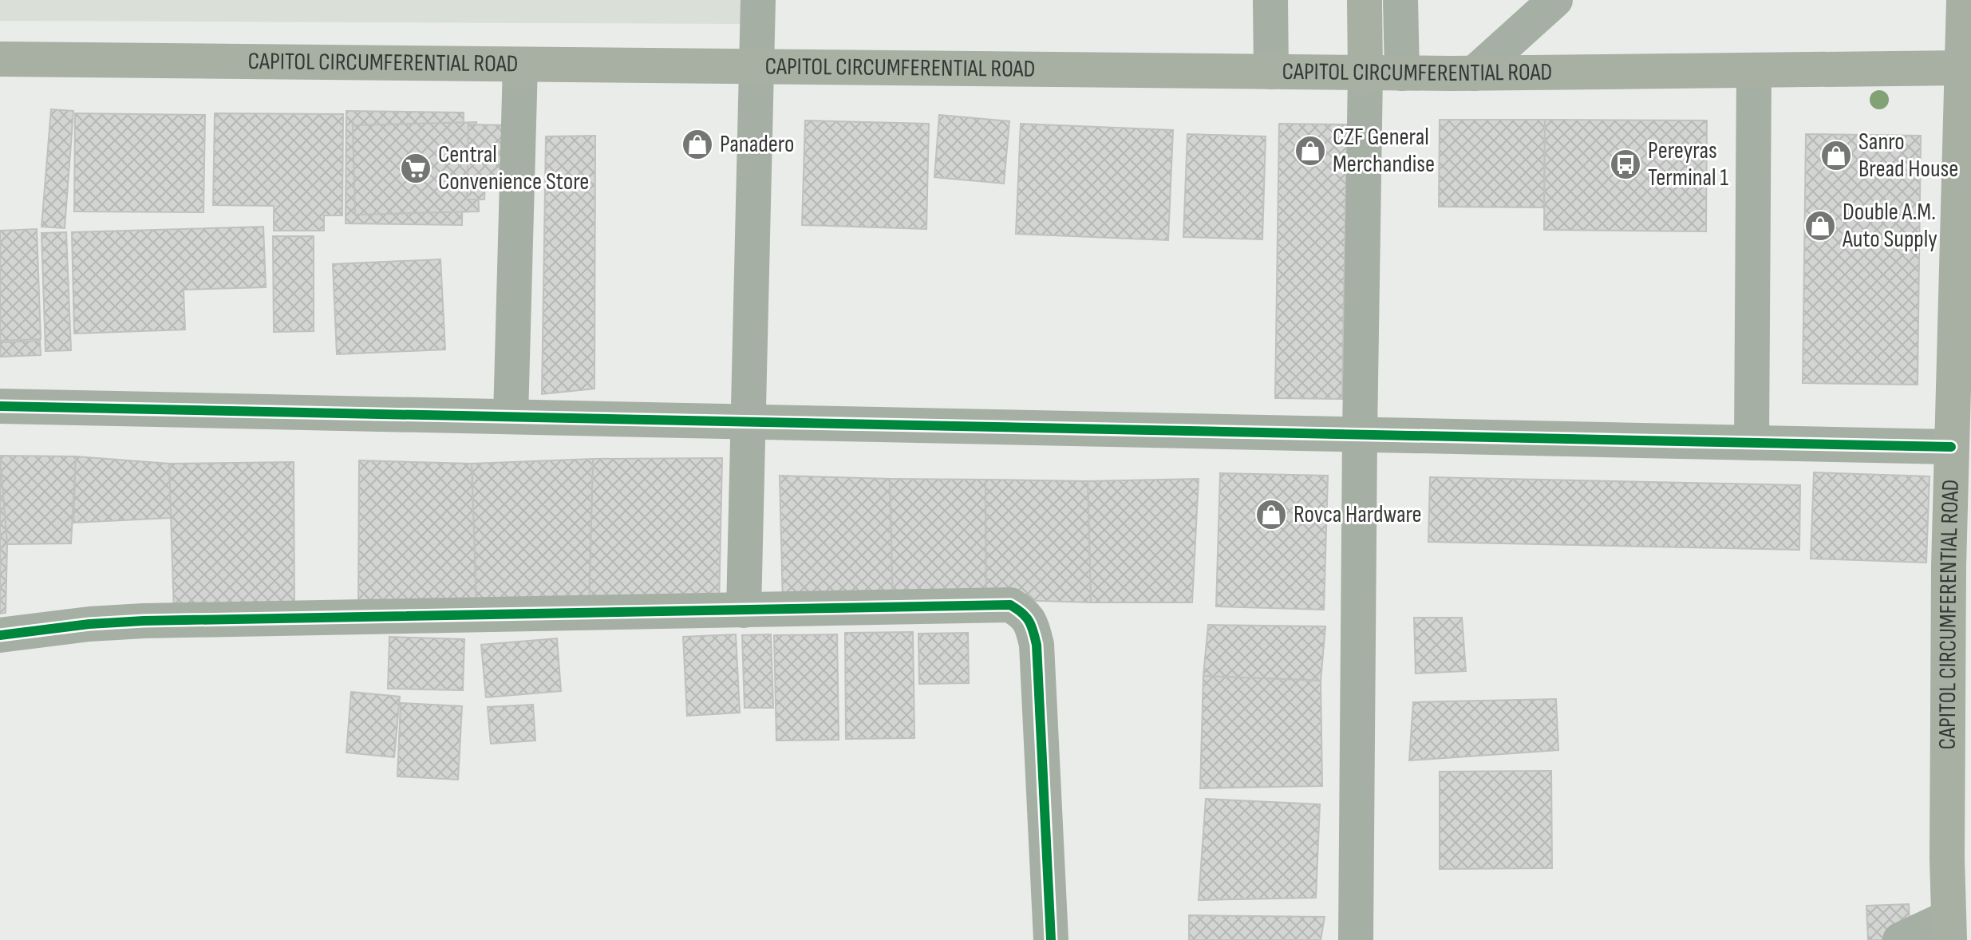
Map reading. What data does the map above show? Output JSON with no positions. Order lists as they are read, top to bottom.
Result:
{
  "streets": {
    "main road": ["CAPITOL CIRCUMFERENTIAL ROAD"]
  },
  "places": {
    "shop": [
      "Panadero",
      "CZF General Merchandise",
      "Sanro Bread House",
      "Double A.M. Auto Supply",
      "Rovca Hardware"
    ],
    "bus stop": ["Pereyras Terminal 1"],
    "supermarket": ["Central Convenience Store"]
  }
}
